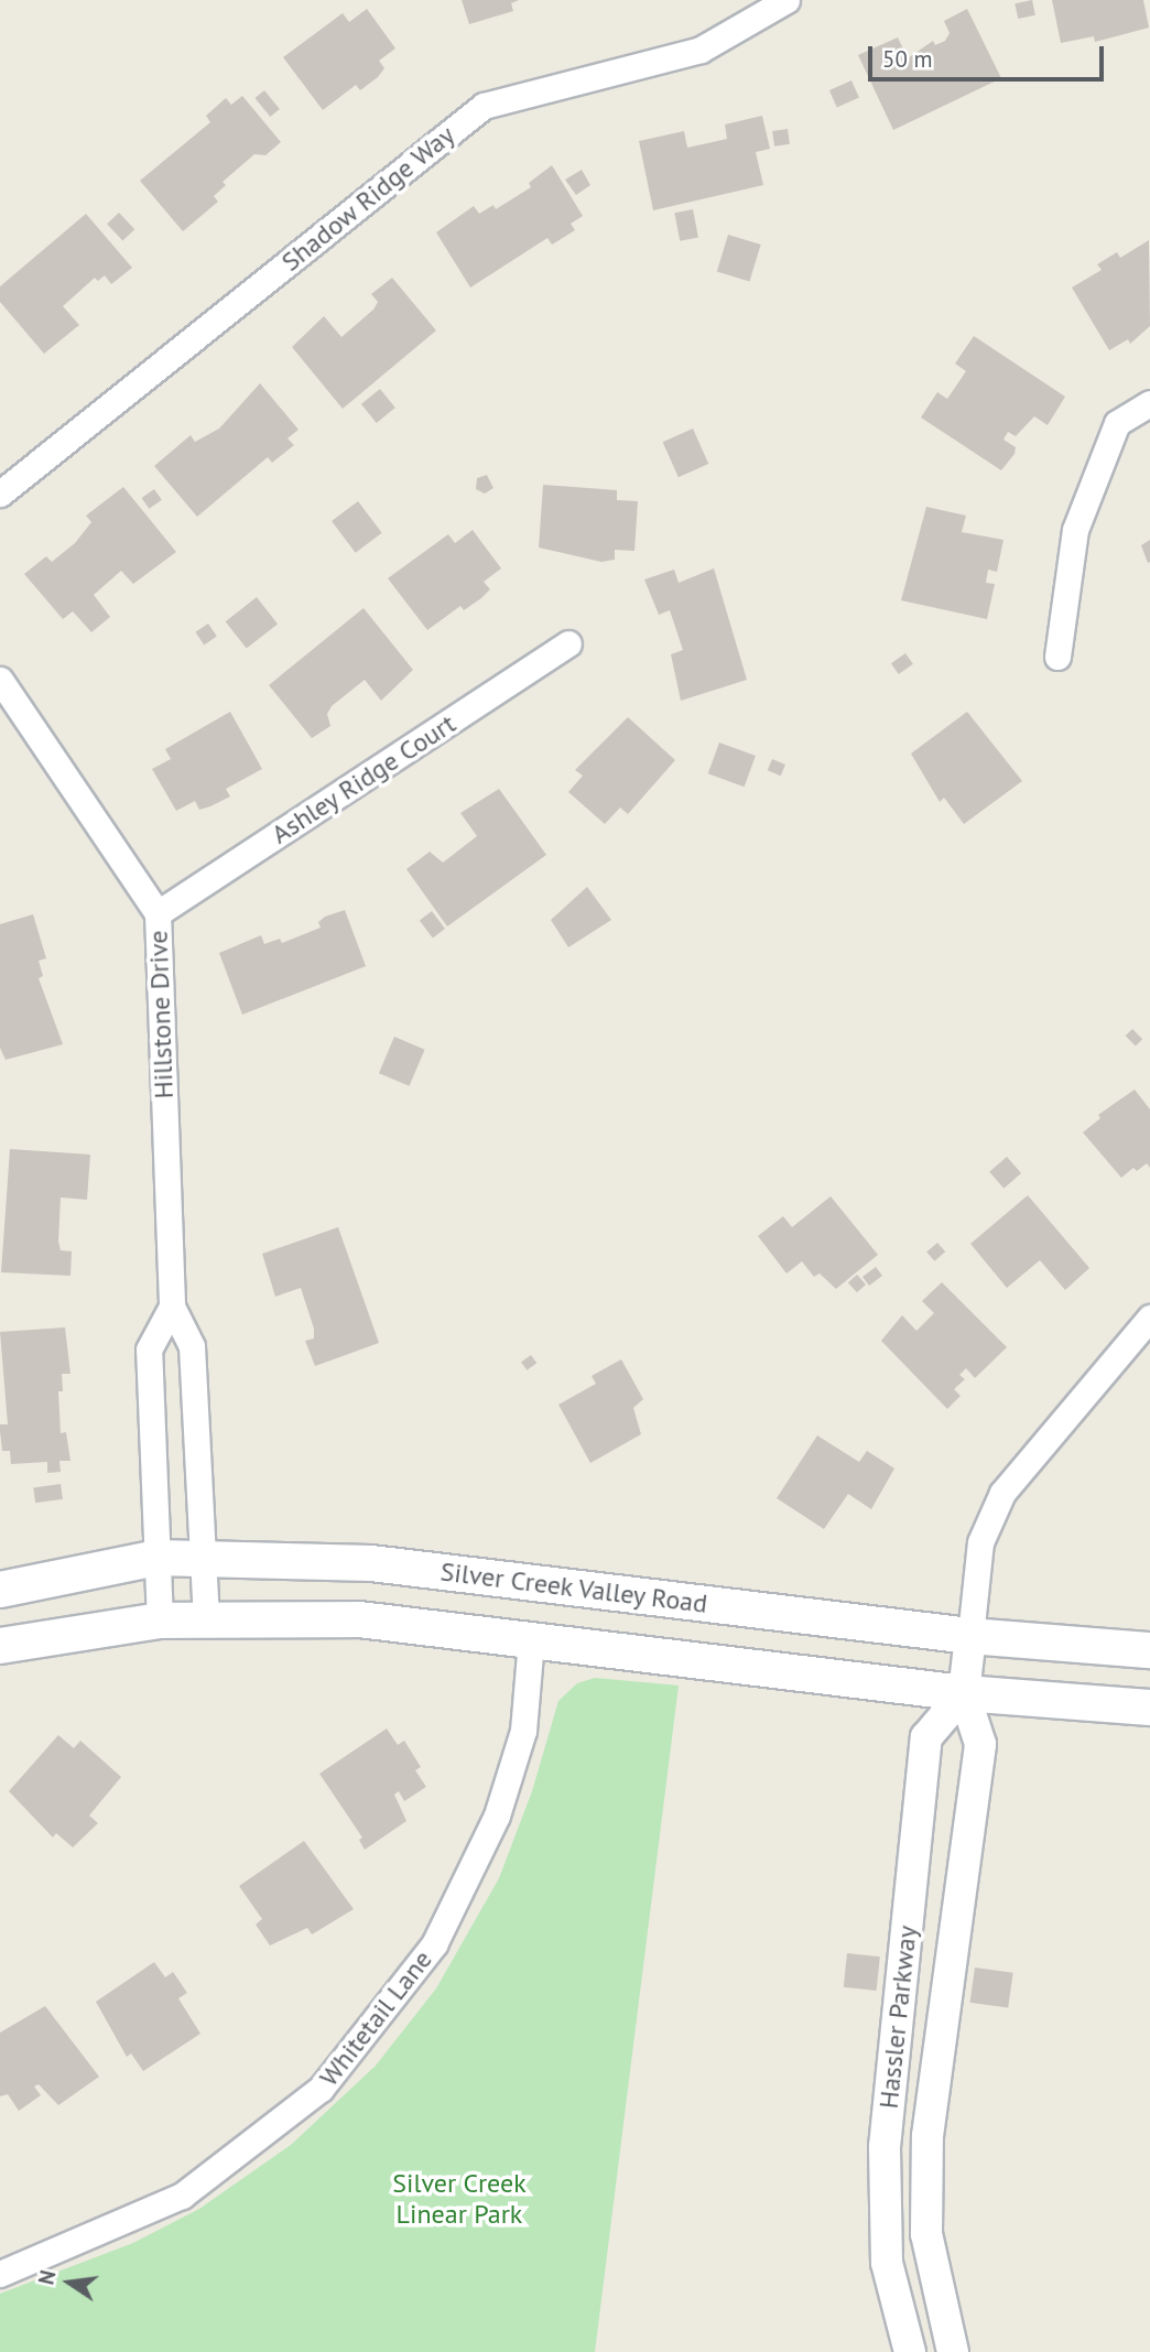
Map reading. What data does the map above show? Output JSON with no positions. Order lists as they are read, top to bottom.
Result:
{
  "streets": {
    "main road": ["Silver Creek Valley Road"],
    "street": [
      "Shadow Ridge Way",
      "Ashley Ridge Court",
      "Hillstone Drive",
      "Hassler Parkway",
      "Whitetail Lane"
    ]
  },
  "crossings": [
    ["Ashley Ridge Court", "Hillstone Drive"],
    ["Hillstone Drive", "Silver Creek Valley Road"],
    ["Silver Creek Valley Road", "Hassler Parkway"]
  ],
  "parks": ["Silver Creek Linear Park"],
  "scale_bar": "50 m",
  "north": "left"
}
